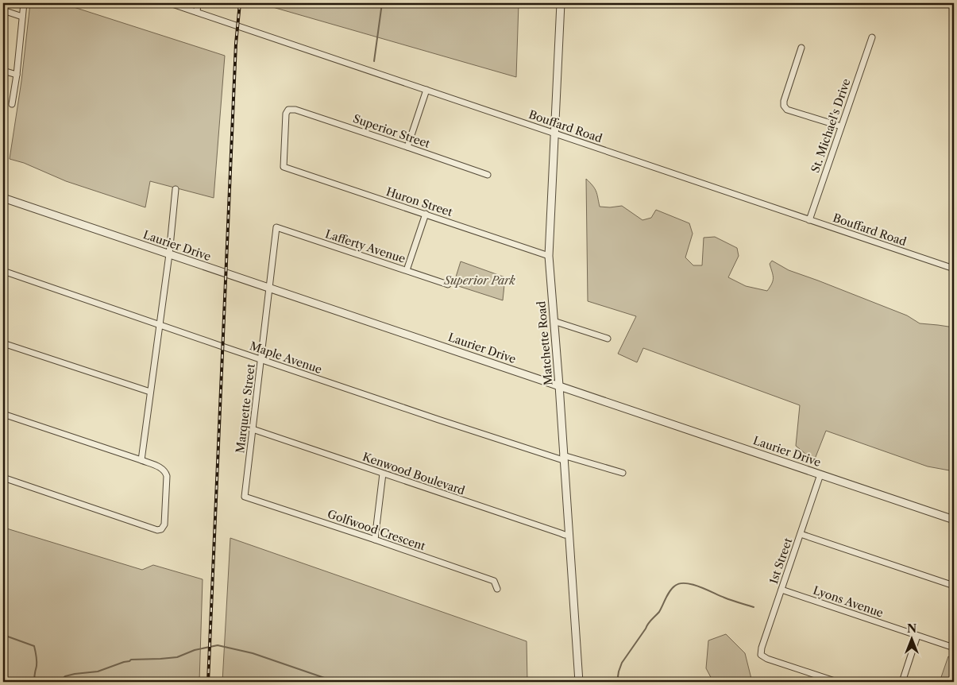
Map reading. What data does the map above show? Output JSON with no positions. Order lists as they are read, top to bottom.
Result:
{
  "streets": {
    "street": [
      "St. Michael's Drive",
      "Bouffard Road",
      "Superior Street",
      "Huron Street",
      "Laurier Drive",
      "Lafferty Avenue",
      "Matchette Road",
      "Maple Avenue",
      "Marquette Street",
      "Kenwood Boulevard",
      "Golfwood Crescent",
      "1st Street",
      "Lyons Avenue"
    ]
  },
  "crossings": [
    ["St. Michael's Drive", "Bouffard Road"],
    ["Bouffard Road", "Matchette Road"],
    ["Superior Street", "Huron Street"],
    ["Huron Street", "Matchette Road"],
    ["Laurier Drive", "Matchette Road"],
    ["Laurier Drive", "Marquette Street"],
    ["Laurier Drive", "1st Street"],
    ["Lafferty Avenue", "Marquette Street"],
    ["Matchette Road", "Maple Avenue"],
    ["Matchette Road", "Kenwood Boulevard"],
    ["Maple Avenue", "Marquette Street"],
    ["Marquette Street", "Kenwood Boulevard"],
    ["Marquette Street", "Golfwood Crescent"],
    ["1st Street", "Lyons Avenue"]
  ],
  "parks": ["Superior Park"],
  "north": "top"
}
